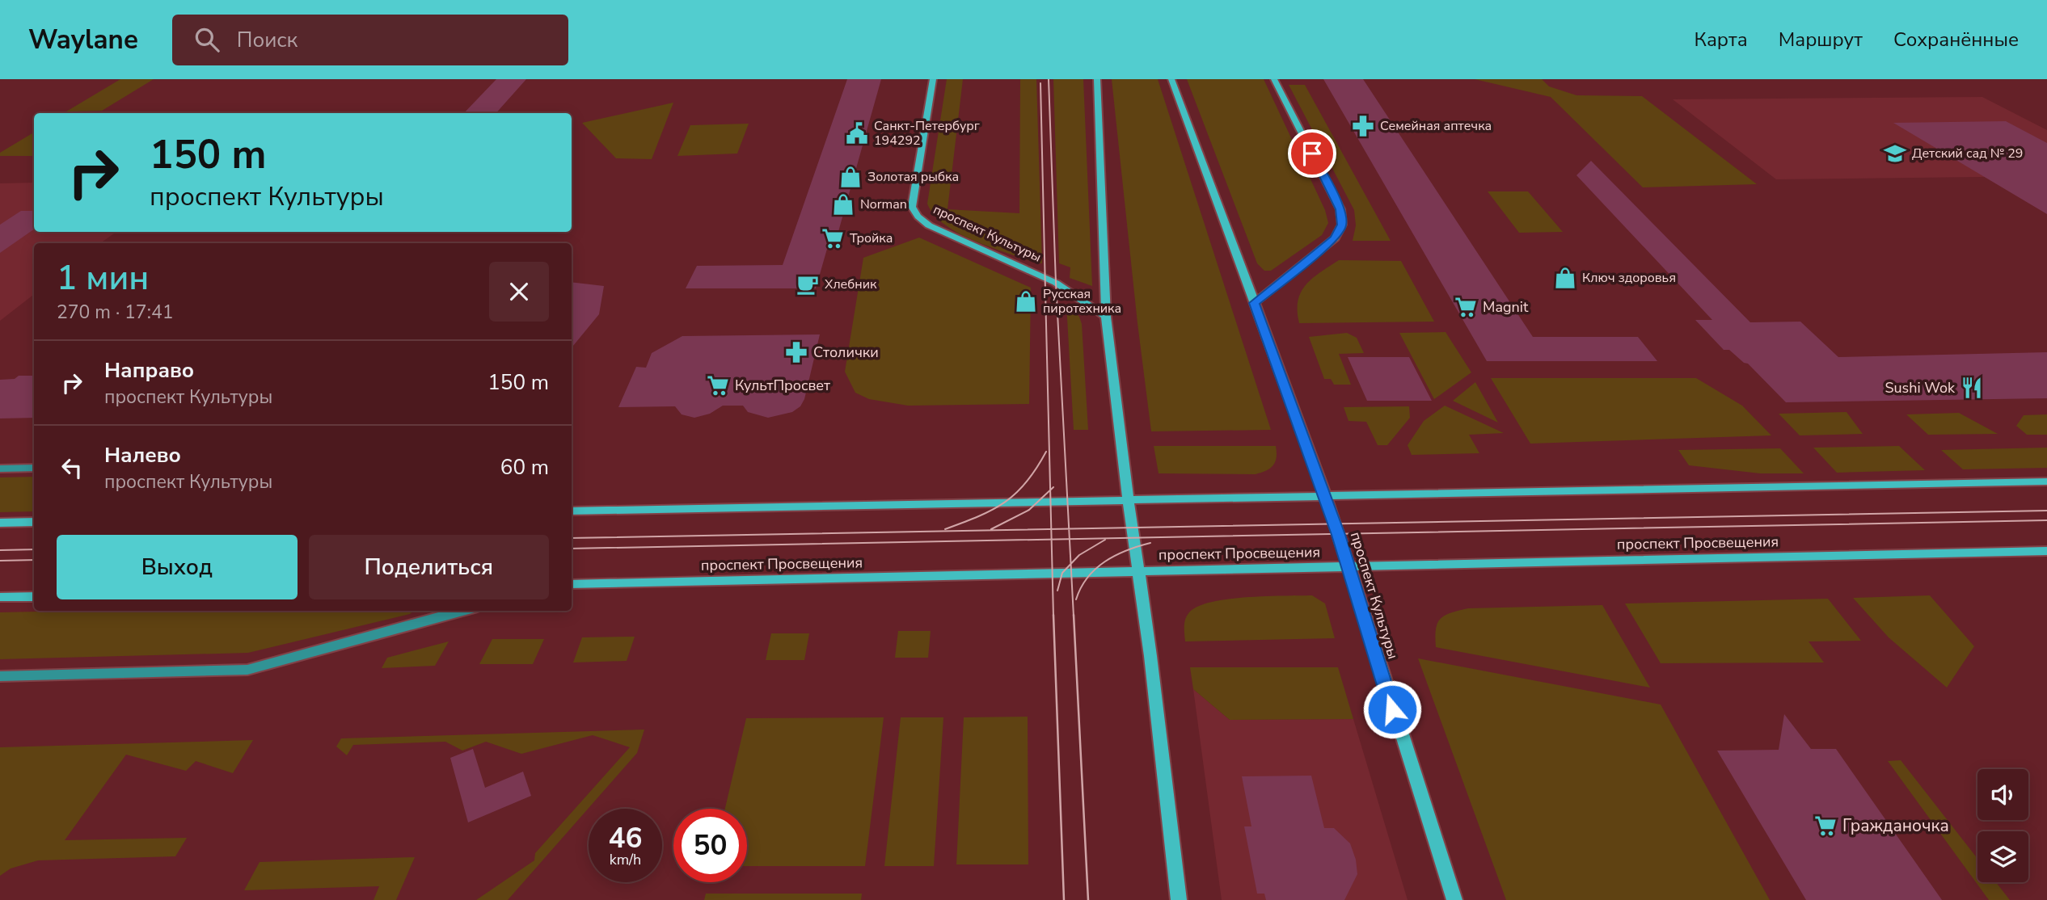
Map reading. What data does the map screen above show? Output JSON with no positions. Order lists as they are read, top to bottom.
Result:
{
  "streets": {
    "main road": ["проспект Культуры", "проспект Просвещения"]
  },
  "crossings": [
    ["проспект Культуры", "проспект Просвещения"]
  ],
  "places": {
    "pharmacy": ["Семейная аптечка", "Столички"],
    "public building": ["Санкт-Петербург 194292"],
    "school or university": ["Детский сад № 29"],
    "shop": [
      "Золотая рыбка",
      "Norman",
      "Ключ здоровья",
      "Русская пиротехника"
    ],
    "supermarket": [
      "Тройка",
      "Magnit",
      "КультПросвет",
      "Гражданочка"
    ],
    "cafe": ["Хлебник"],
    "restaurant": ["Sushi Wok"]
  },
  "page": {
    "header": "Waylane",
    "search": "Поиск",
    "nav": ["Карта", "Маршрут", "Сохранённые"],
    "turn": ["150 m", "проспект Культуры"],
    "heading": ["1 мин", "270 m · 17:41"],
    "list": [
      {
        "name": "Направо",
        "note": "проспект Культуры",
        "value": "150 m"
      },
      {
        "name": "Налево",
        "note": "проспект Культуры",
        "value": "60 m"
      }
    ],
    "buttons": ["Выход", "Поделиться"],
    "speed": "46 km/h",
    "limit": "50"
  }
}
